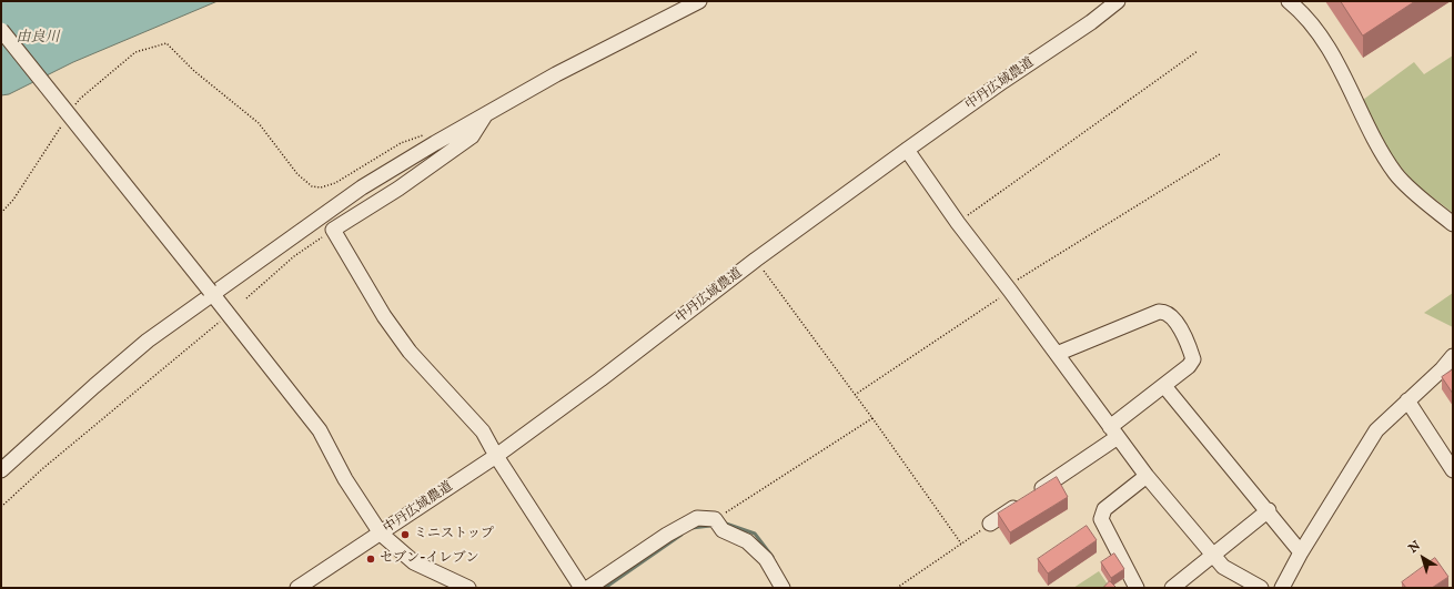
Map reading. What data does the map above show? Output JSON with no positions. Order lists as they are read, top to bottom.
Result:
{
  "streets": {
    "street": ["中丹広域農道"]
  },
  "water": ["由良川"],
  "places": ["ミニストップ", "セブン-イレブン"],
  "north": "top left"
}
